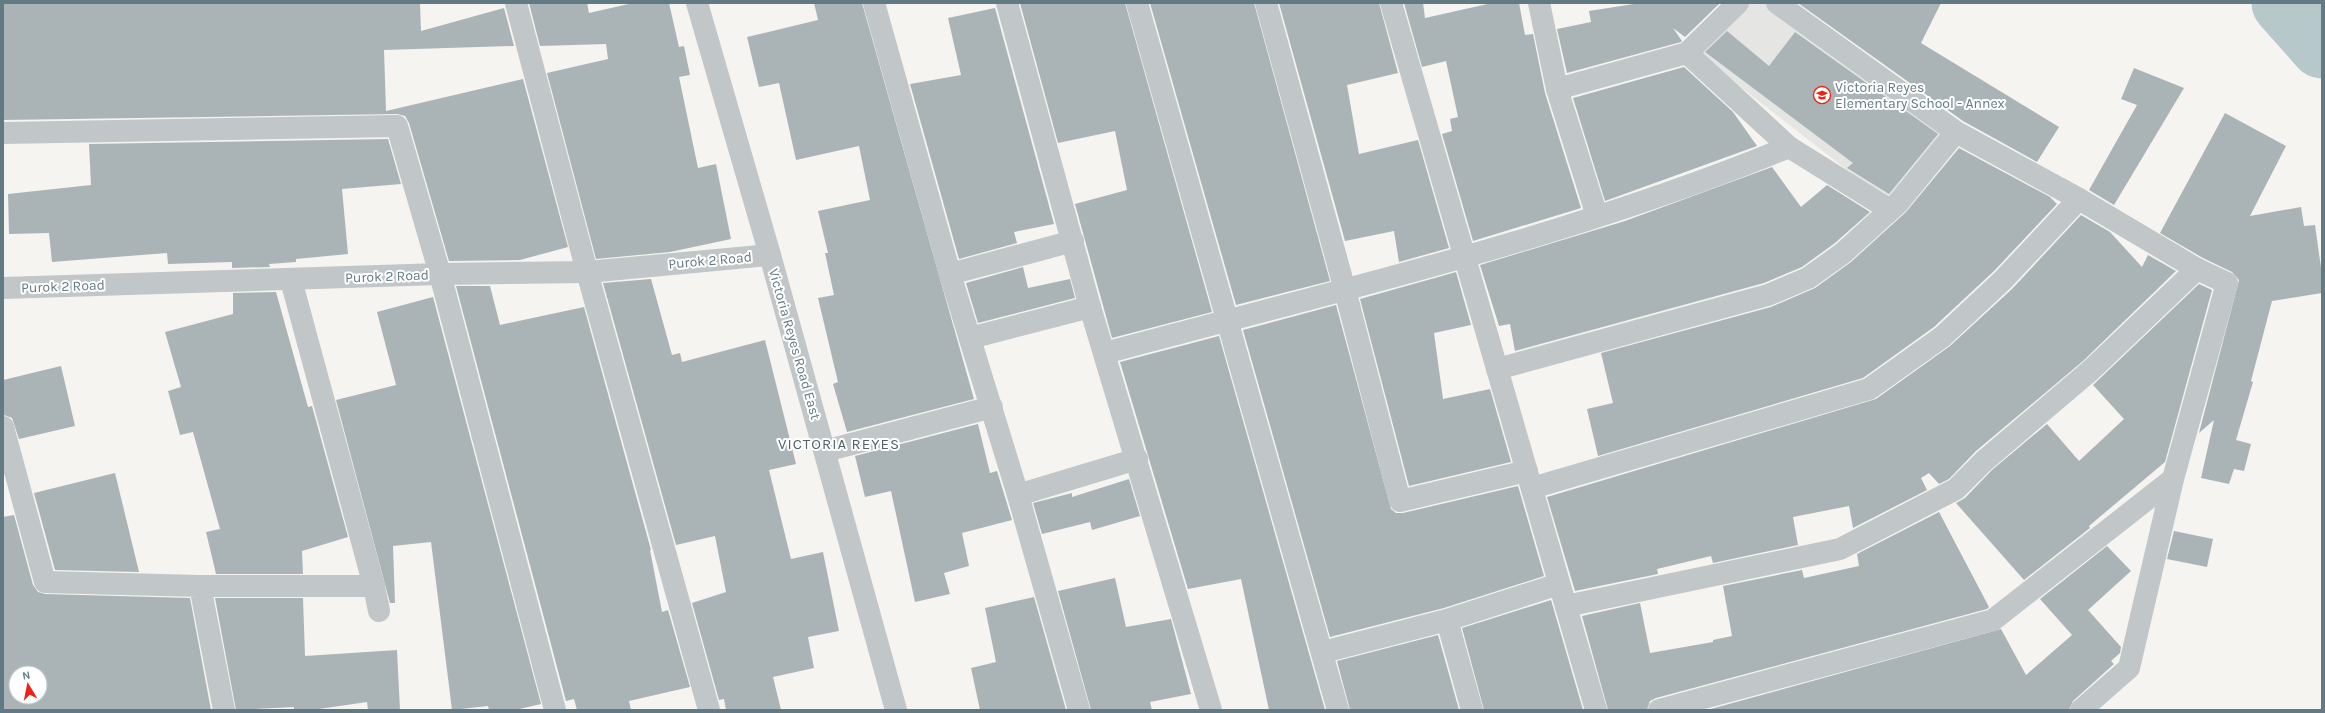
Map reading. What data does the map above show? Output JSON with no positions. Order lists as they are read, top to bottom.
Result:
{
  "streets": {
    "street": ["Purok 2 Road", "Victoria Reyes Road East"]
  },
  "crossings": [
    ["Purok 2 Road", "Victoria Reyes Road East"]
  ],
  "districts": ["VICTORIA REYES"],
  "places": {
    "school or university": ["Victoria Reyes Elementary School - Annex"]
  },
  "north": "top"
}
